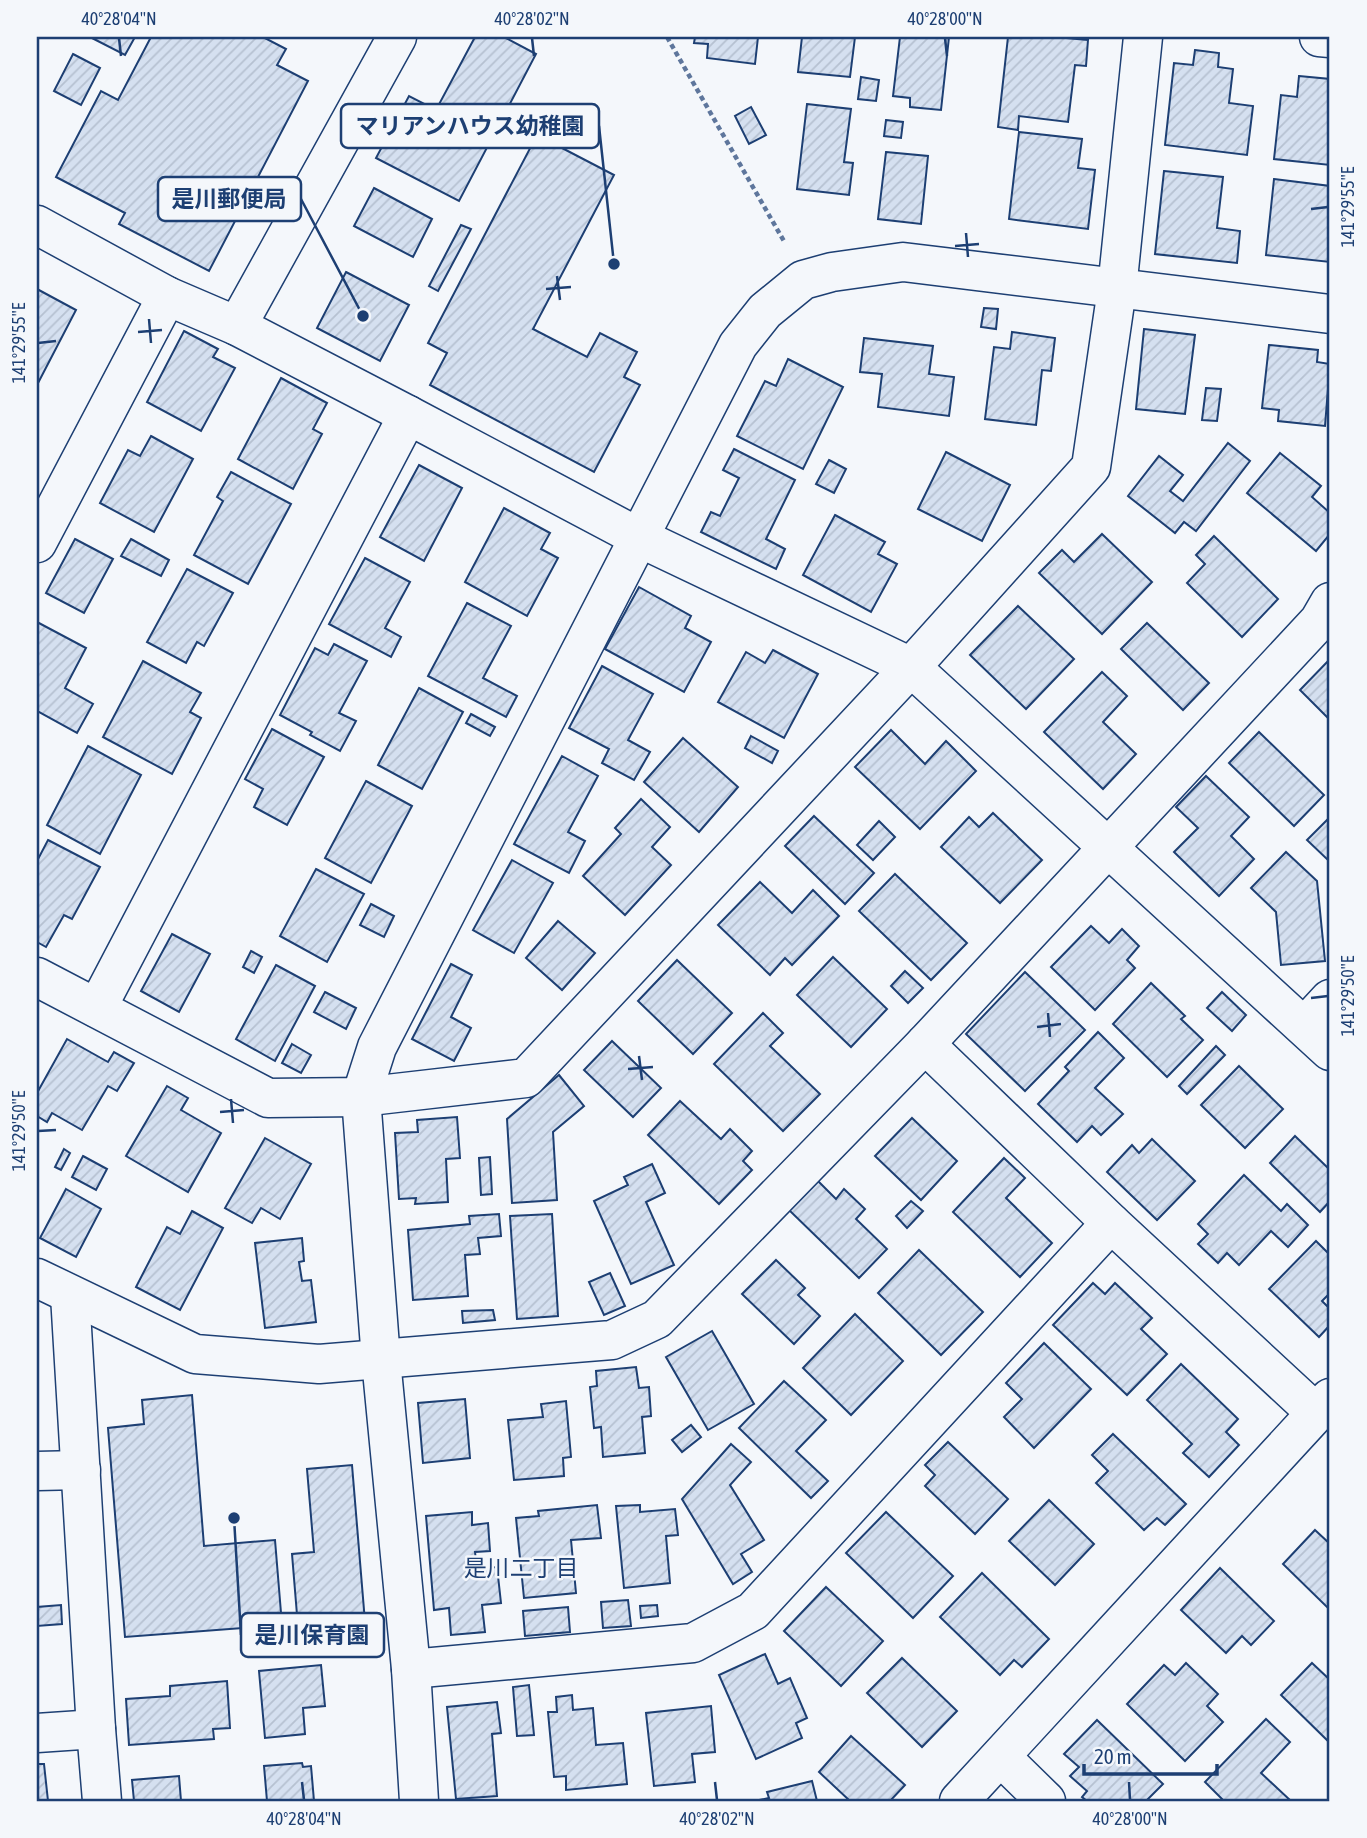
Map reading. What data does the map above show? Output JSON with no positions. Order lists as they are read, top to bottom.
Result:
{
  "districts": ["是川二丁目"],
  "places": ["マリアンハウス幼稚園", "是川郵便局", "是川保育園"],
  "scale_bar": "20 m",
  "coordinates": [
    "40°28'04\"N",
    "40°28'02\"N",
    "40°28'00\"N",
    "141°29'55\"E",
    "141°29'50\"E"
  ]
}
